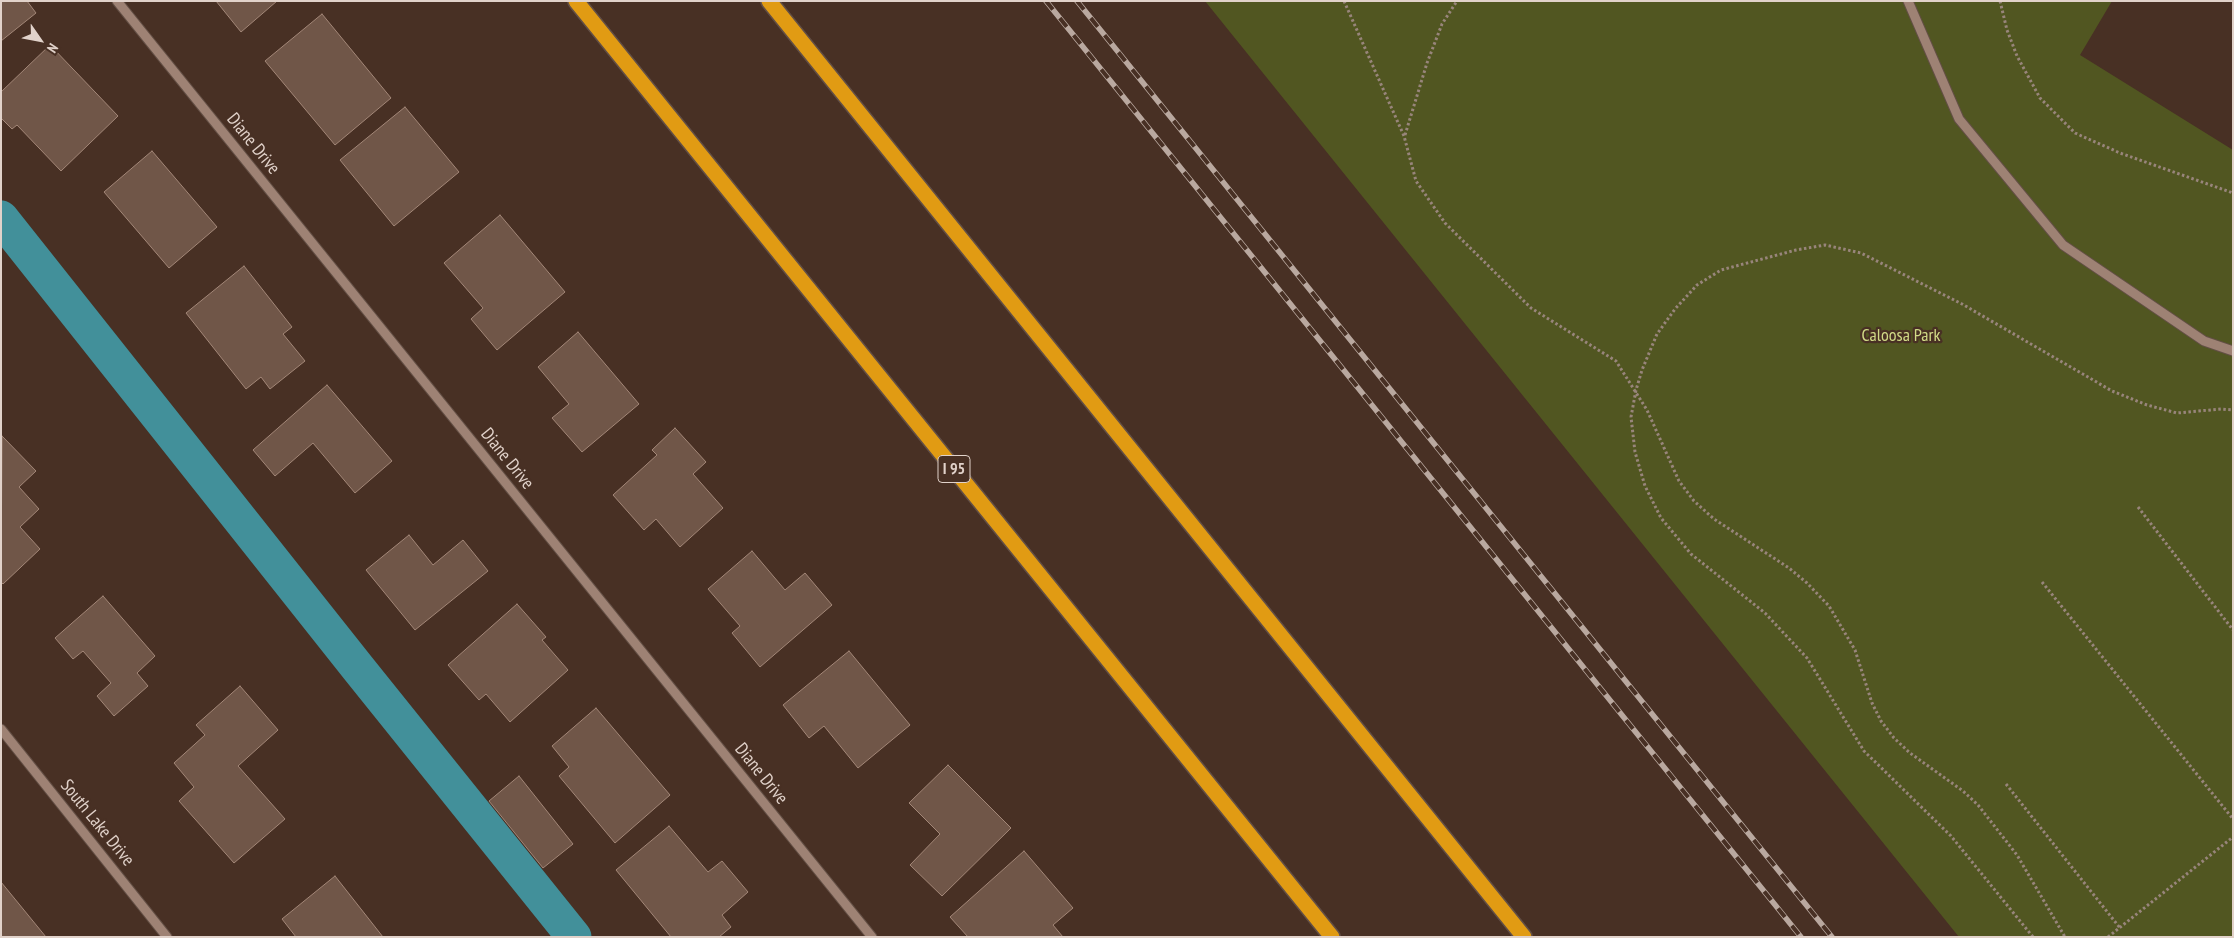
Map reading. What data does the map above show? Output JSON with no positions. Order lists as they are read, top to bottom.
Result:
{
  "streets": {
    "highway": ["I 95"],
    "street": ["Diane Drive", "South Lake Drive"]
  },
  "parks": ["Caloosa Park"],
  "north": "bottom right"
}
